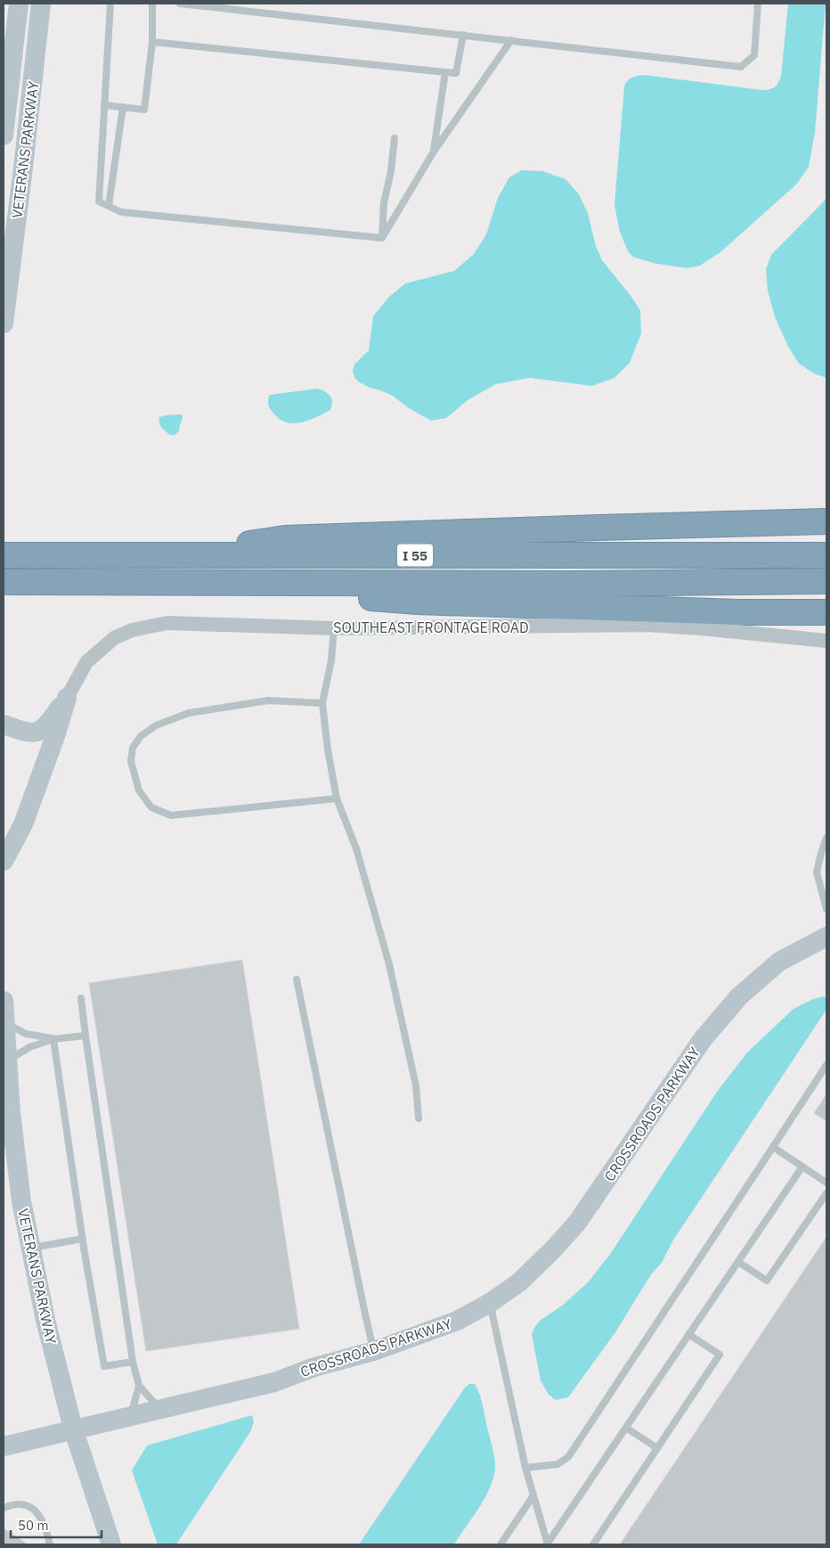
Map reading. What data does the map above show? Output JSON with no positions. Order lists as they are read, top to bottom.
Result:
{
  "streets": {
    "highway": ["I 55"],
    "main road": ["VETERANS PARKWAY", "CROSSROADS PARKWAY"],
    "street": ["SOUTHEAST FRONTAGE ROAD"]
  },
  "crossings": [
    ["VETERANS PARKWAY", "CROSSROADS PARKWAY"]
  ],
  "scale_bar": "50 m"
}
